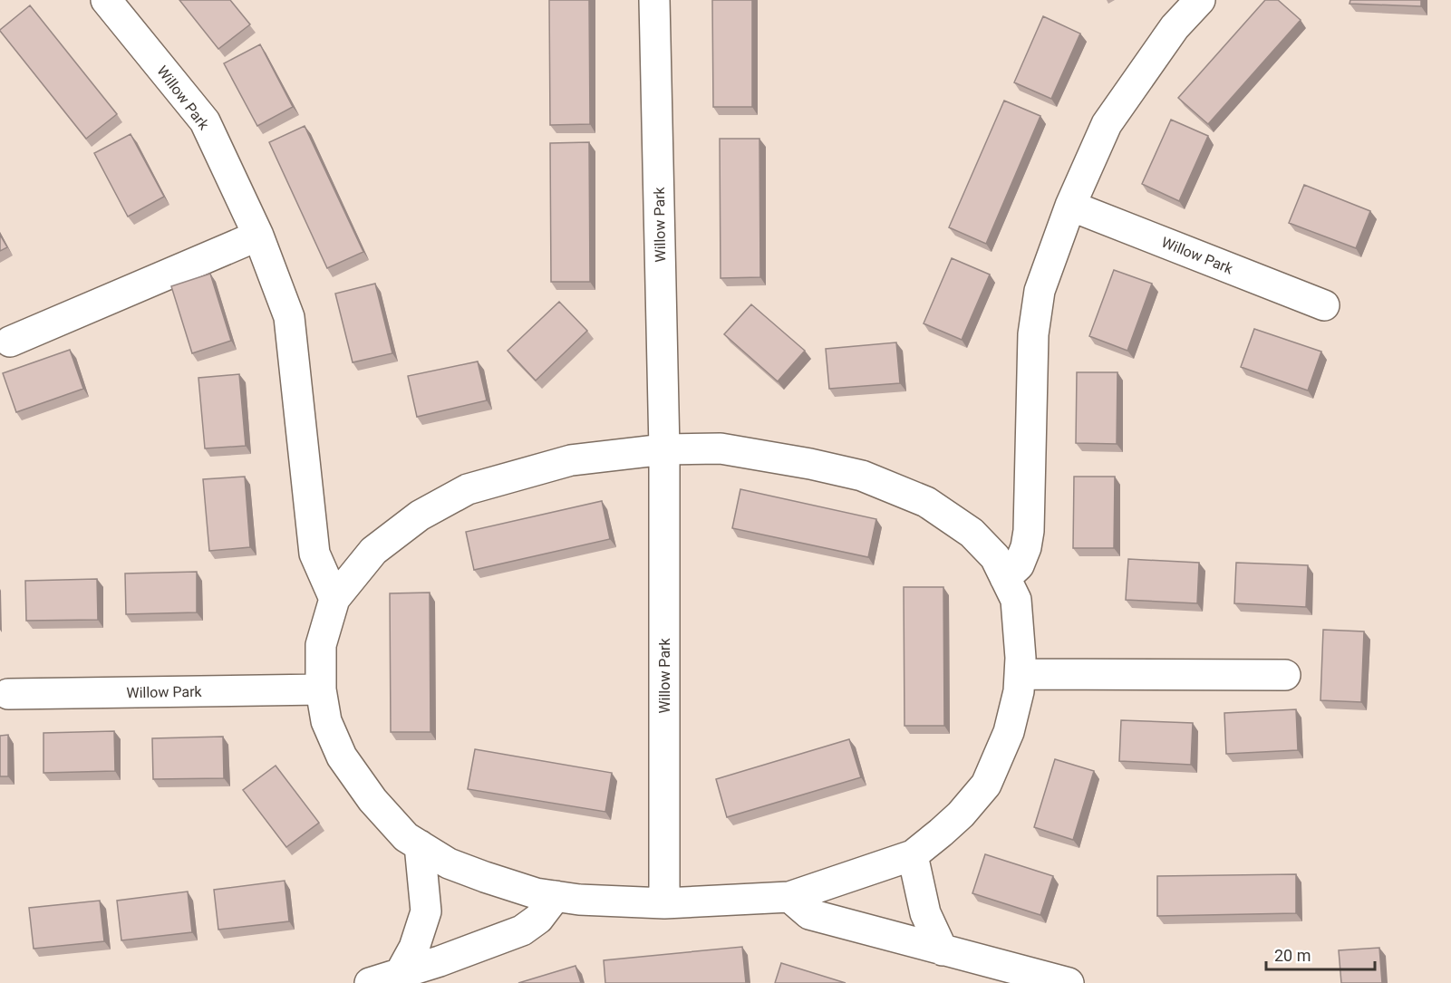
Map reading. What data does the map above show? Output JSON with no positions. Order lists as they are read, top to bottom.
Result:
{
  "streets": {
    "street": ["Willow Park"]
  },
  "scale_bar": "20 m"
}
